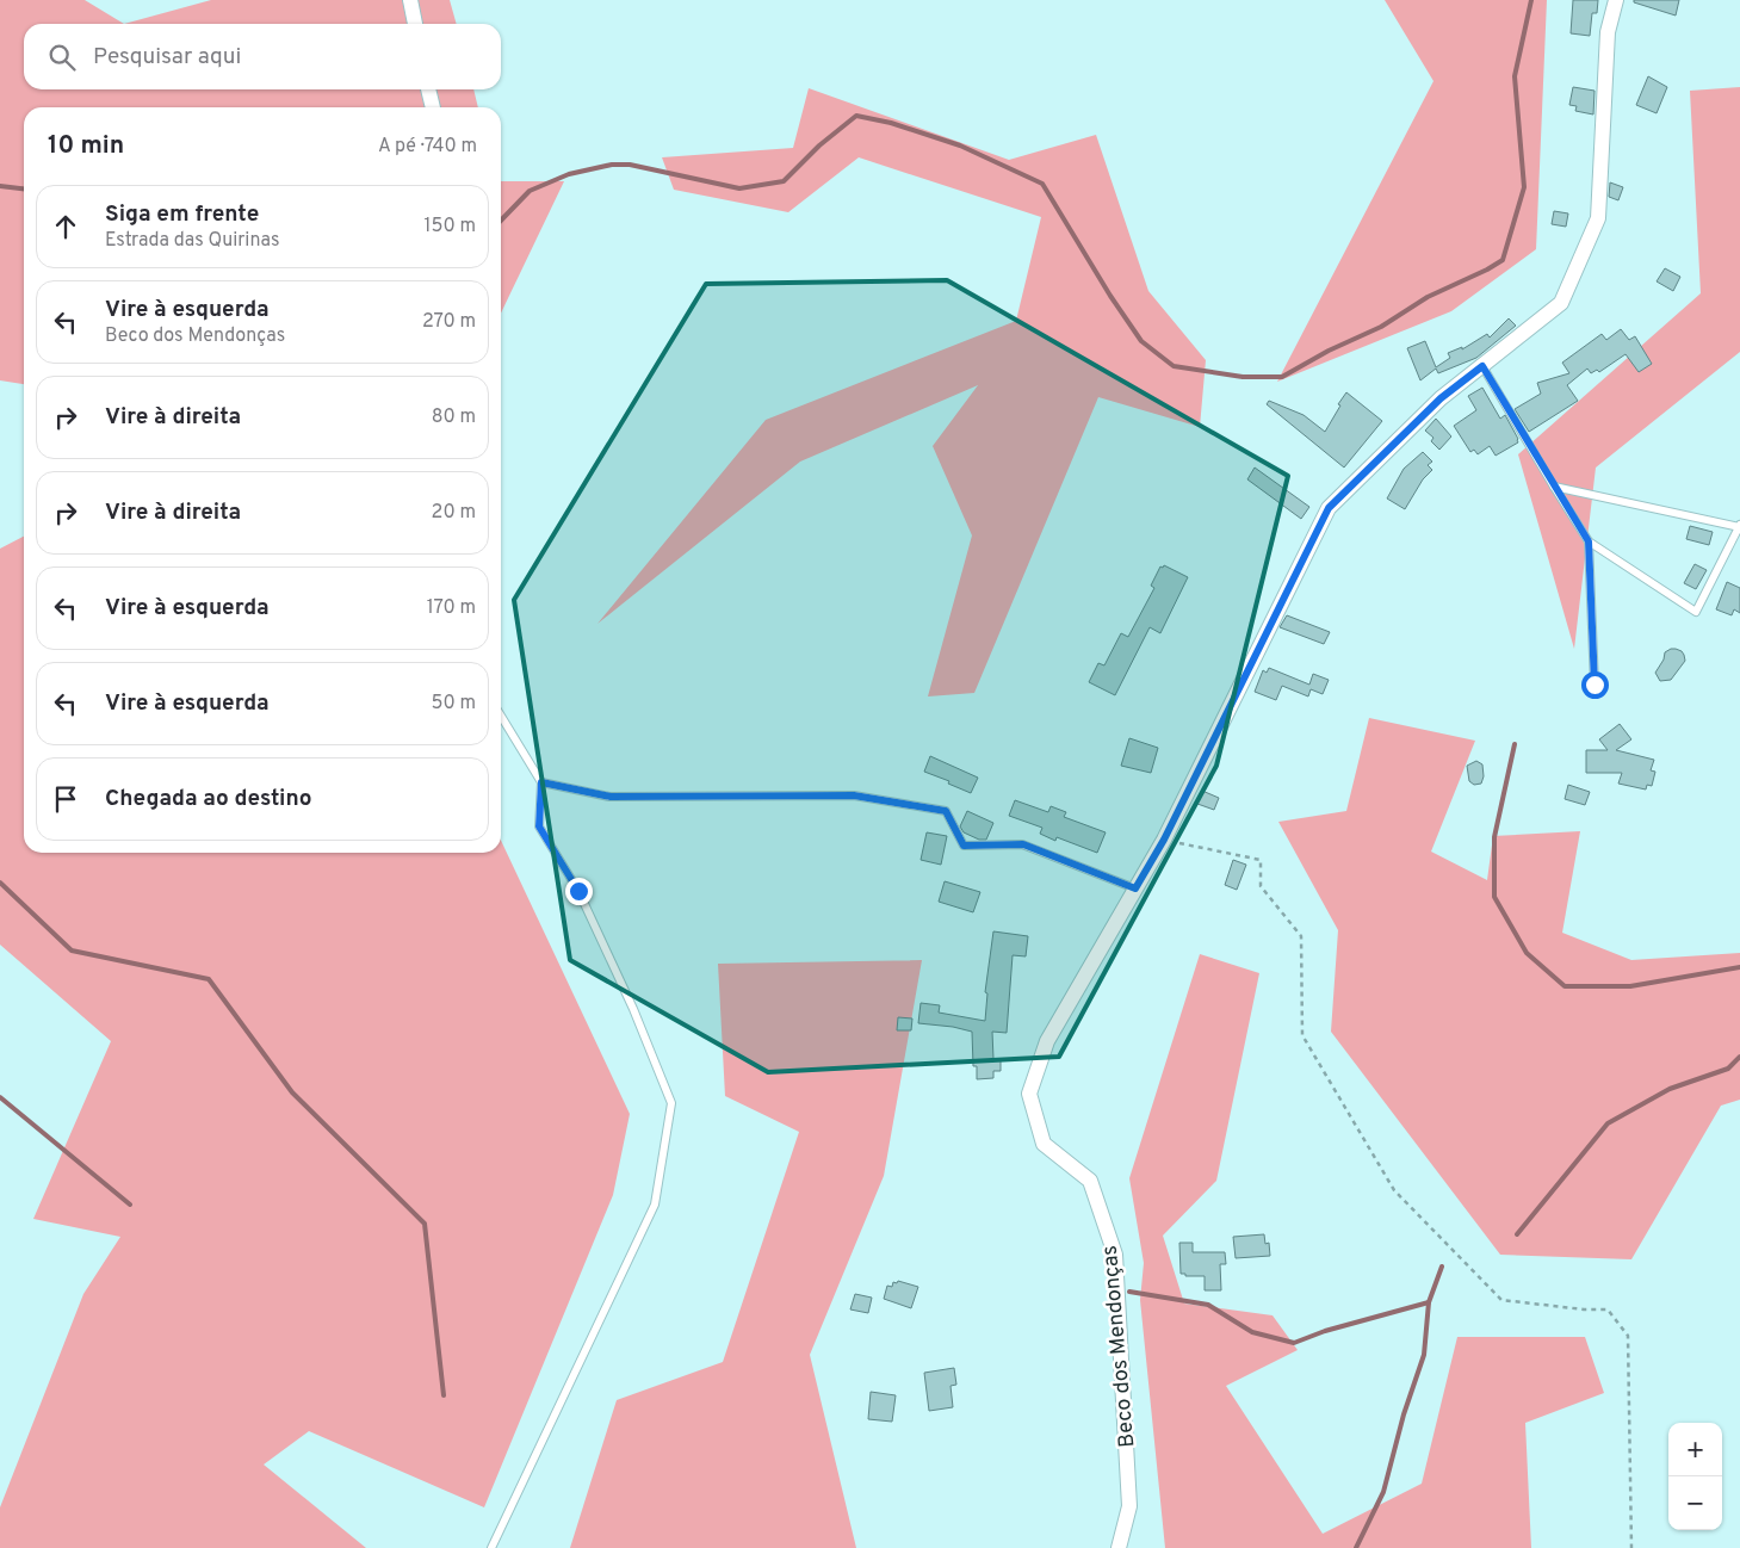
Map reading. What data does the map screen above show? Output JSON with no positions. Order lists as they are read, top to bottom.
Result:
{
  "streets": {
    "street": ["Beco dos Mendonças"]
  },
  "page": {
    "search": "Pesquisar aqui",
    "heading": ["10 min", "A pé · 740 m"],
    "list": [
      ["Siga em frente", "Estrada das Quirinas", "150 m"],
      ["Vire à esquerda", "Beco dos Mendonças", "270 m"],
      ["Vire à direita", "80 m"],
      ["Vire à direita", "20 m"],
      ["Vire à esquerda", "170 m"],
      ["Vire à esquerda", "50 m"],
      "Chegada ao destino"
    ],
    "map_buttons": ["+", "−"]
  }
}
